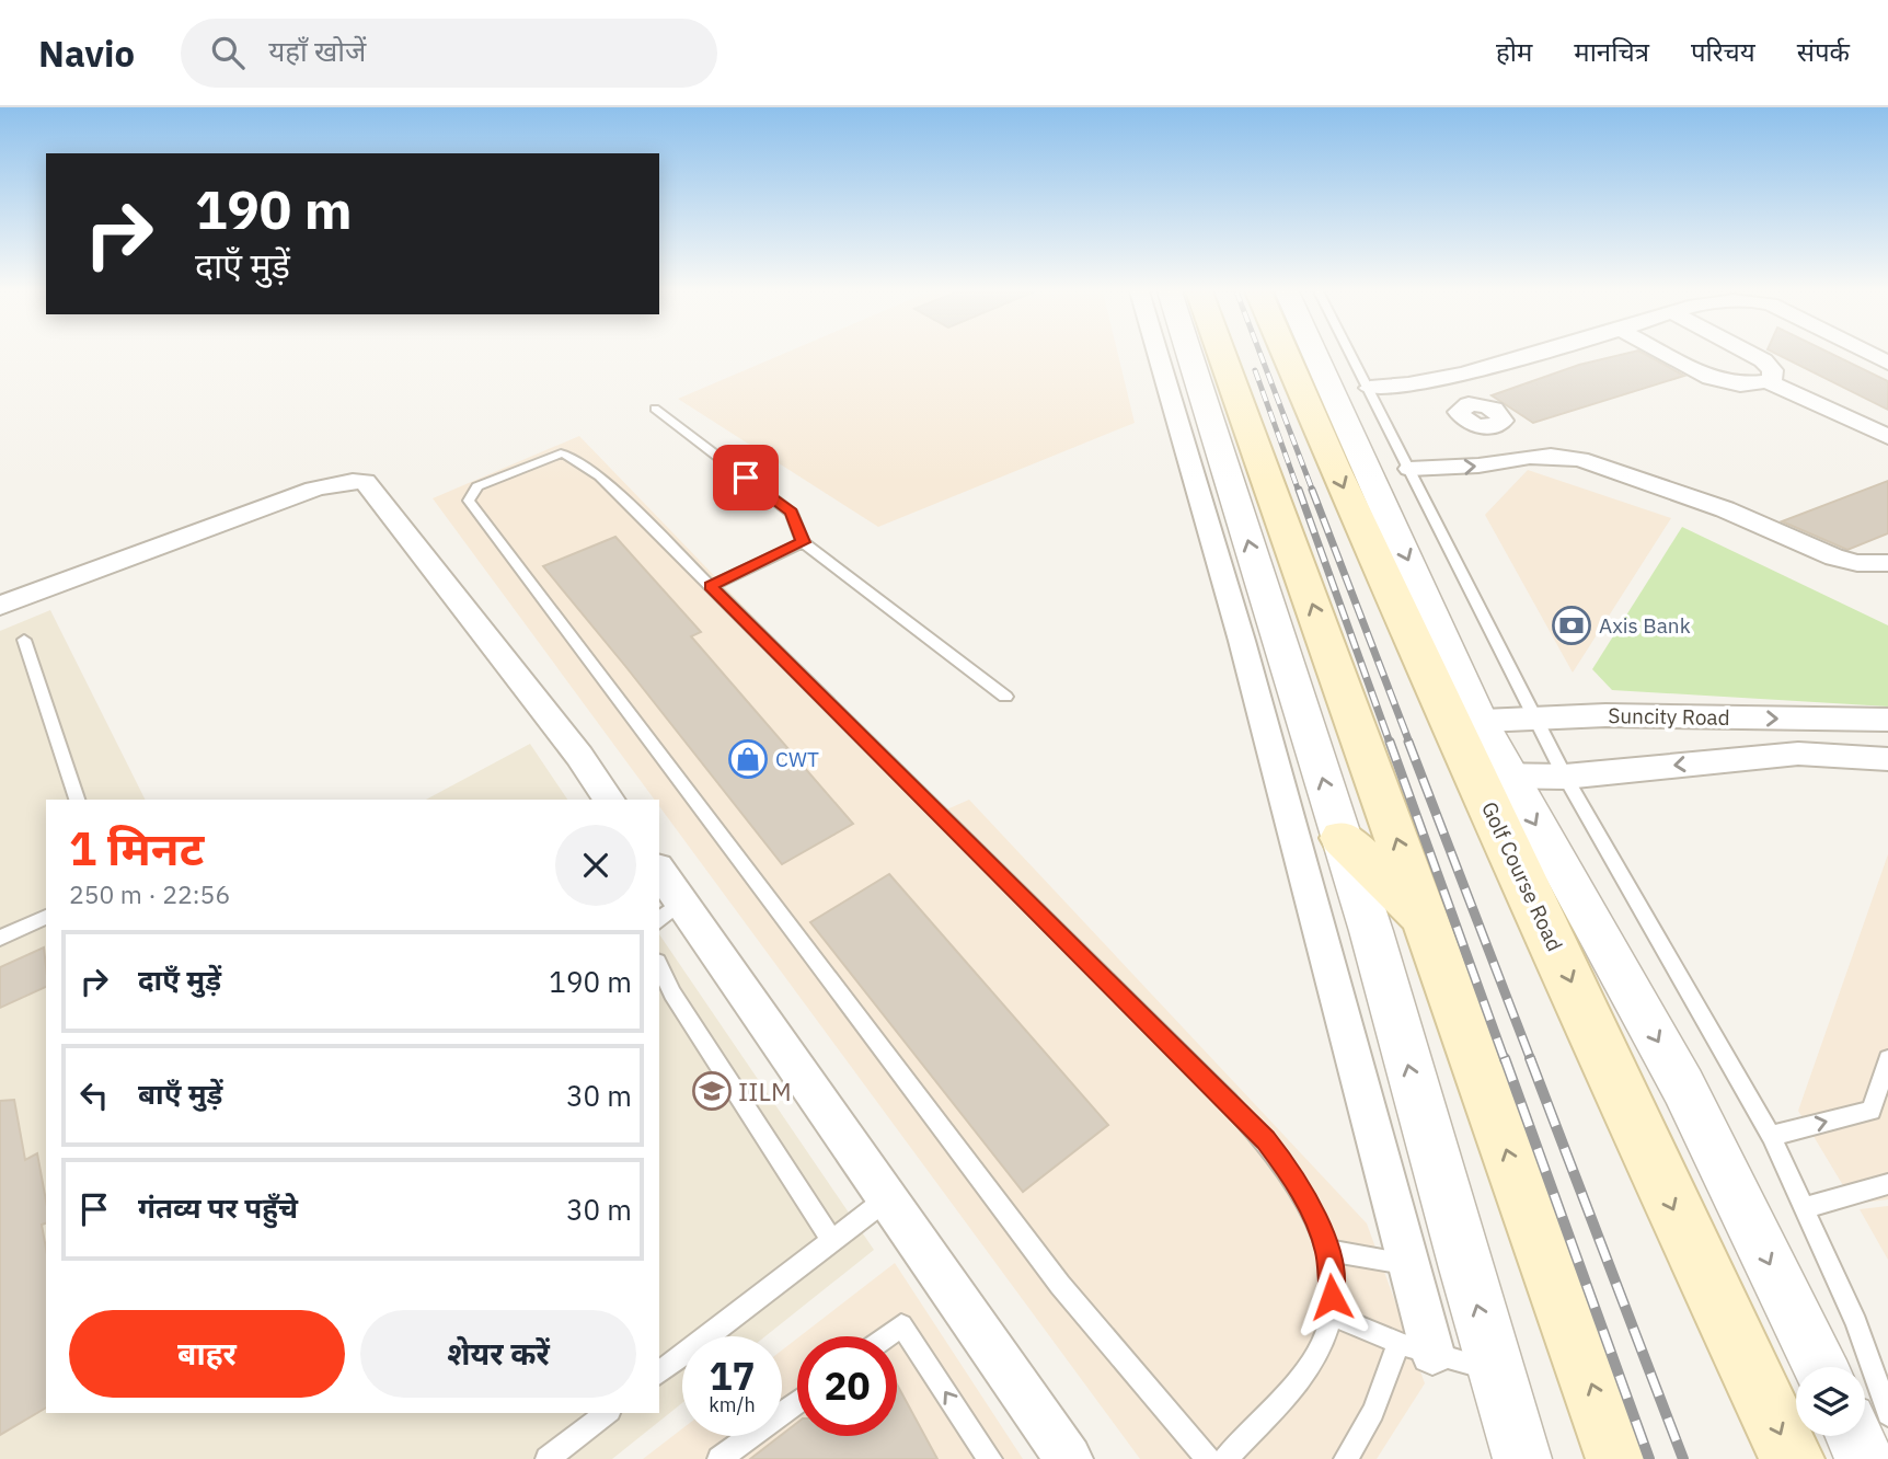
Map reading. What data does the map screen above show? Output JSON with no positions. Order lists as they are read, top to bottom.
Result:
{
  "streets": {
    "main road": ["Golf Course Road"],
    "street": ["Suncity Road"]
  },
  "crossings": [
    ["Suncity Road", "Golf Course Road"]
  ],
  "places": {
    "bank": ["Axis Bank"],
    "shop": ["CWT"],
    "school or university": ["IILM"]
  },
  "page": {
    "header": "Navio",
    "search": "यहाँ खोजें",
    "nav": [
      "होम",
      "मानचित्र",
      "परिचय",
      "संपर्क"
    ],
    "turn": ["190 m", "दाएँ मुड़ें"],
    "heading": ["1 मिनट", "250 m · 22:56"],
    "list": [
      {
        "name": "दाएँ मुड़ें",
        "value": "190 m"
      },
      {
        "name": "बाएँ मुड़ें",
        "value": "30 m"
      },
      {
        "name": "गंतव्य पर पहुँचे",
        "value": "30 m"
      }
    ],
    "buttons": ["बाहर", "शेयर करें"],
    "speed": "17 km/h",
    "limit": "20"
  }
}
